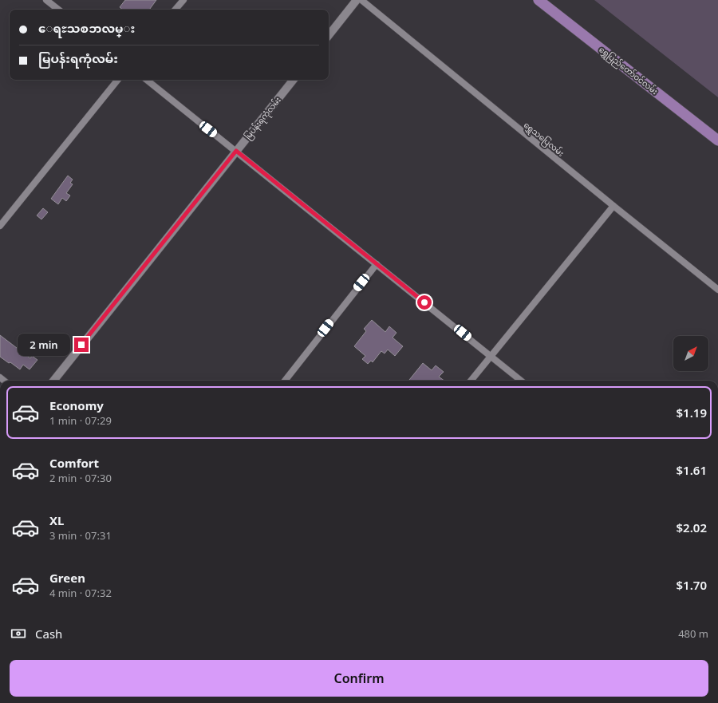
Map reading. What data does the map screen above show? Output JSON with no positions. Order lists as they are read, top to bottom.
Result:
{
  "streets": {
    "main road": ["ရွှေပြည်တော်ဝင်လမ်း"],
    "street": ["မြပန်းရကုံလမ်း", "ရွှေသပြေလမ်း"]
  },
  "north": "top right",
  "page": {
    "banner": ["ေရႊသစၥာလမ္း", "မြပန်းရကုံလမ်း"],
    "bubble": "2 min",
    "list": [
      {
        "name": "Economy",
        "note": "1 min · 07:29",
        "value": "$1.19"
      },
      {
        "name": "Comfort",
        "note": "2 min · 07:30",
        "value": "$1.61"
      },
      {
        "name": "XL",
        "note": "3 min · 07:31",
        "value": "$2.02"
      },
      {
        "name": "Green",
        "note": "4 min · 07:32",
        "value": "$1.70"
      }
    ],
    "pay": ["Cash", "480 m"],
    "buttons": "Confirm"
  }
}
